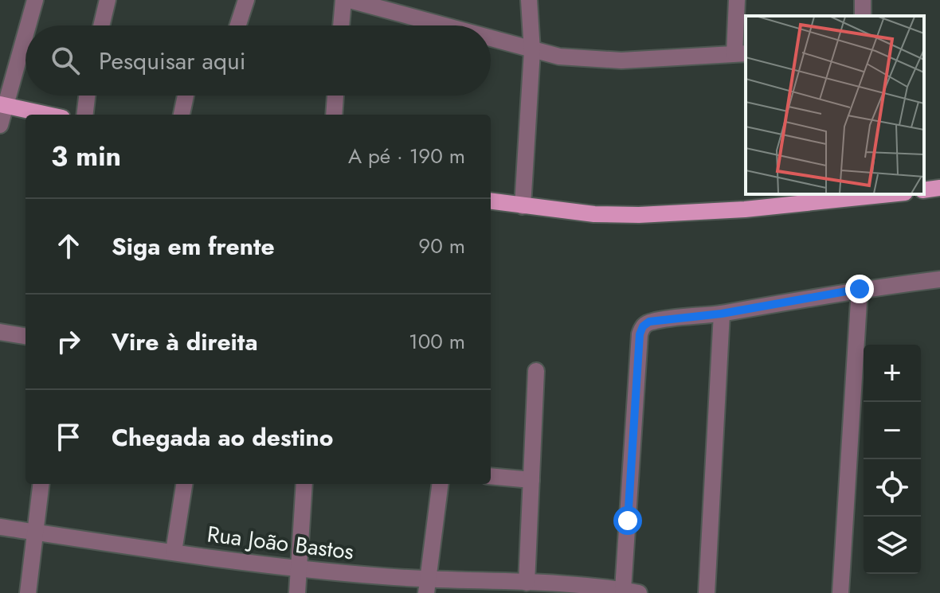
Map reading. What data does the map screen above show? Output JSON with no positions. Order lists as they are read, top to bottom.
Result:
{
  "streets": {
    "street": ["Rua João Bastos"]
  },
  "page": {
    "search": "Pesquisar aqui",
    "heading": ["3 min", "A pé · 190 m"],
    "list": [
      ["Siga em frente", "90 m"],
      ["Vire à direita", "100 m"],
      "Chegada ao destino"
    ],
    "map_buttons": ["+", "−"]
  }
}
